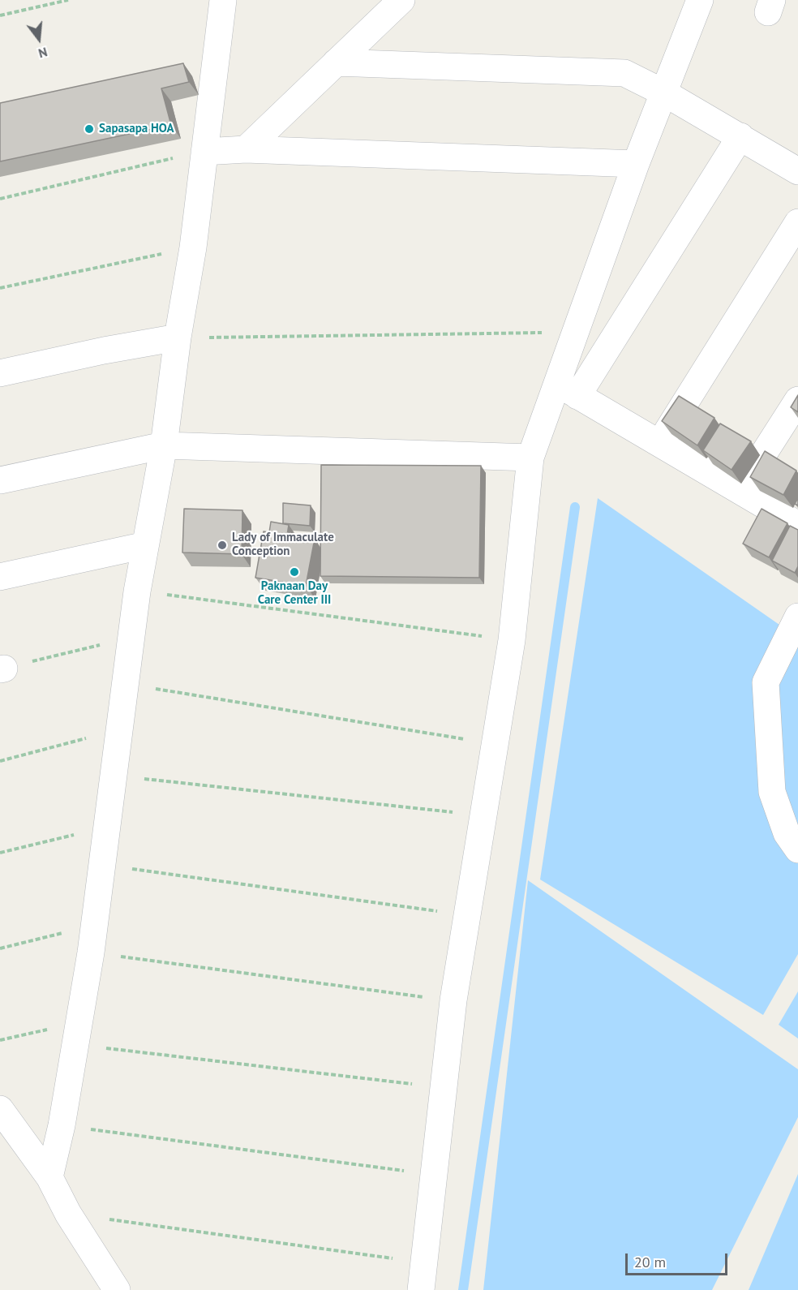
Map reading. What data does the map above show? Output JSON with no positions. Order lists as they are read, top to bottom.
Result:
{
  "places": ["Sapasapa HOA", "Lady of Immaculate Conception", "Paknaan Day Care Center III"],
  "scale_bar": "20 m",
  "north": "bottom"
}
